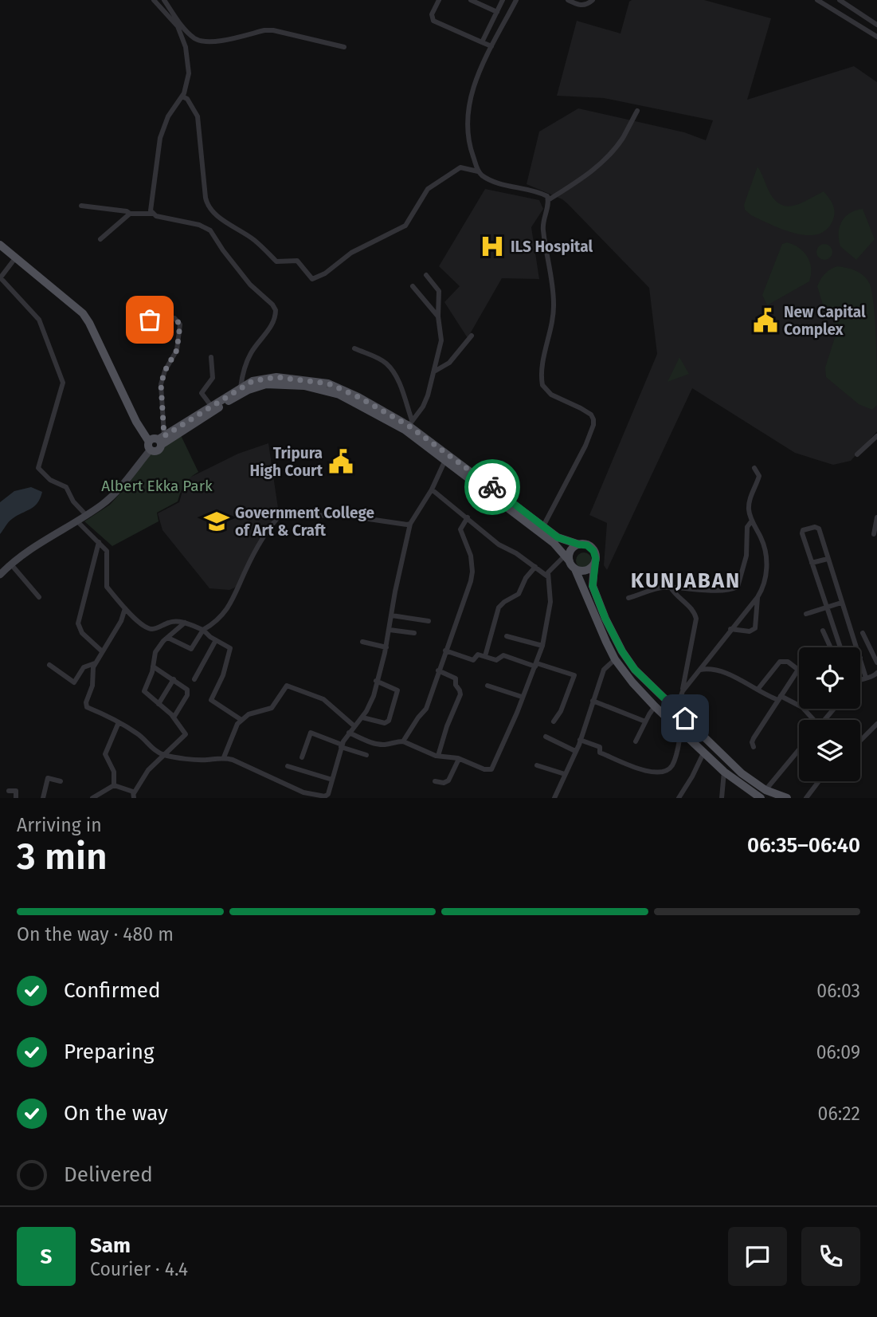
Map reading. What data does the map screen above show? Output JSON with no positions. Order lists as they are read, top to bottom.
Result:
{
  "districts": ["KUNJABAN"],
  "parks": ["Albert Ekka Park"],
  "places": {
    "hospital": ["ILS Hospital"],
    "public building": ["New Capital Complex", "Tripura High Court"],
    "school or university": ["Government College of Art & Craft"]
  },
  "page": {
    "heading": ["3 min", "Arriving in", "06:35–06:40"],
    "panel": ["Sam", "Courier · 4.4"],
    "bar": "On the way · 480 m",
    "list": [
      ["Confirmed", "06:03"],
      ["Preparing", "06:09"],
      ["On the way", "06:22"],
      "Delivered"
    ],
    "round": "S"
  }
}
